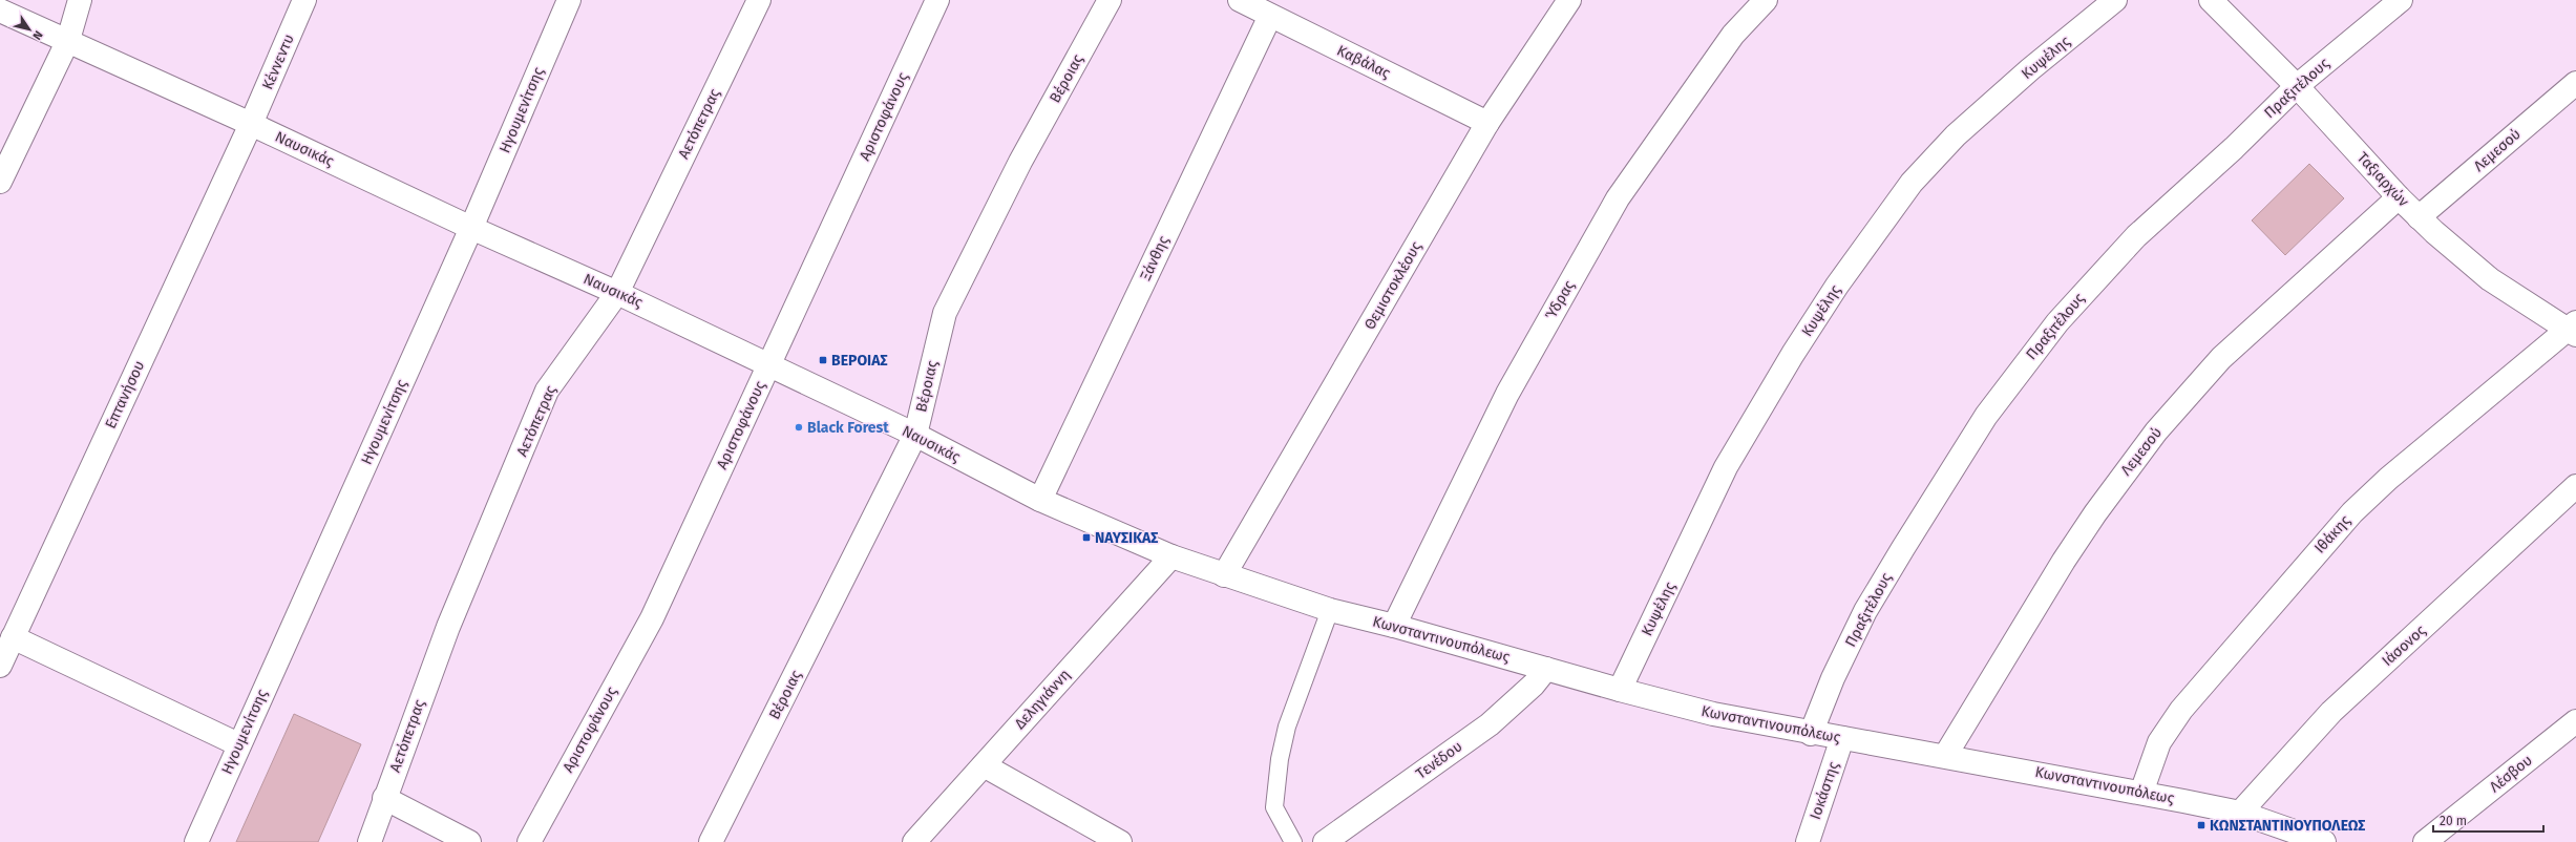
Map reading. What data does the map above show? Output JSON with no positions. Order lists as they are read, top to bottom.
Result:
{
  "streets": {
    "street": [
      "Κυψέλης",
      "Κέννεντυ",
      "Καβάλας",
      "Βέροιας",
      "Πραξιτέλους",
      "Ηγουμενίτσης",
      "Αριστοφάνους",
      "Αετόπετρας",
      "Ναυσικάς",
      "Λεμεσού",
      "Ταξιαρχών",
      "Ξάνθης",
      "Θεμιστοκλέους",
      "Ύδρας",
      "Επτανήσου",
      "Ιθάκης",
      "Κωνσταντινουπόλεως",
      "Ιάσονος",
      "Δεληγιάννη",
      "Τενέδου",
      "Λέσβου",
      "Ιοκάστης"
    ]
  },
  "crossings": [
    ["Κυψέλης", "Κωνσταντινουπόλεως"],
    ["Κέννεντυ", "Ναυσικάς"],
    ["Κέννεντυ", "Επτανήσου"],
    ["Καβάλας", "Ξάνθης"],
    ["Καβάλας", "Θεμιστοκλέους"],
    ["Βέροιας", "Ναυσικάς"],
    ["Πραξιτέλους", "Ταξιαρχών"],
    ["Πραξιτέλους", "Κωνσταντινουπόλεως"],
    ["Ηγουμενίτσης", "Ναυσικάς"],
    ["Αριστοφάνους", "Ναυσικάς"],
    ["Αετόπετρας", "Ναυσικάς"],
    ["Ναυσικάς", "Ξάνθης"],
    ["Ναυσικάς", "Θεμιστοκλέους"],
    ["Ναυσικάς", "Επτανήσου"],
    ["Ναυσικάς", "Κωνσταντινουπόλεως"],
    ["Ναυσικάς", "Δεληγιάννη"],
    ["Λεμεσού", "Ταξιαρχών"],
    ["Λεμεσού", "Κωνσταντινουπόλεως"],
    ["Ταξιαρχών", "Ιθάκης"],
    ["Θεμιστοκλέους", "Κωνσταντινουπόλεως"],
    ["Ύδρας", "Κωνσταντινουπόλεως"],
    ["Ιθάκης", "Κωνσταντινουπόλεως"],
    ["Κωνσταντινουπόλεως", "Ιάσονος"],
    ["Κωνσταντινουπόλεως", "Τενέδου"],
    ["Κωνσταντινουπόλεως", "Ιοκάστης"]
  ],
  "places": {
    "transit": ["ΒΕΡΟΙΑΣ", "ΝΑΥΣΙΚΑΣ", "ΚΩΝΣΤΑΝΤΙΝΟΥΠΟΛΕΩΣ"],
    "other": ["Black Forest"]
  },
  "scale_bar": "20 m",
  "north": "bottom right"
}
